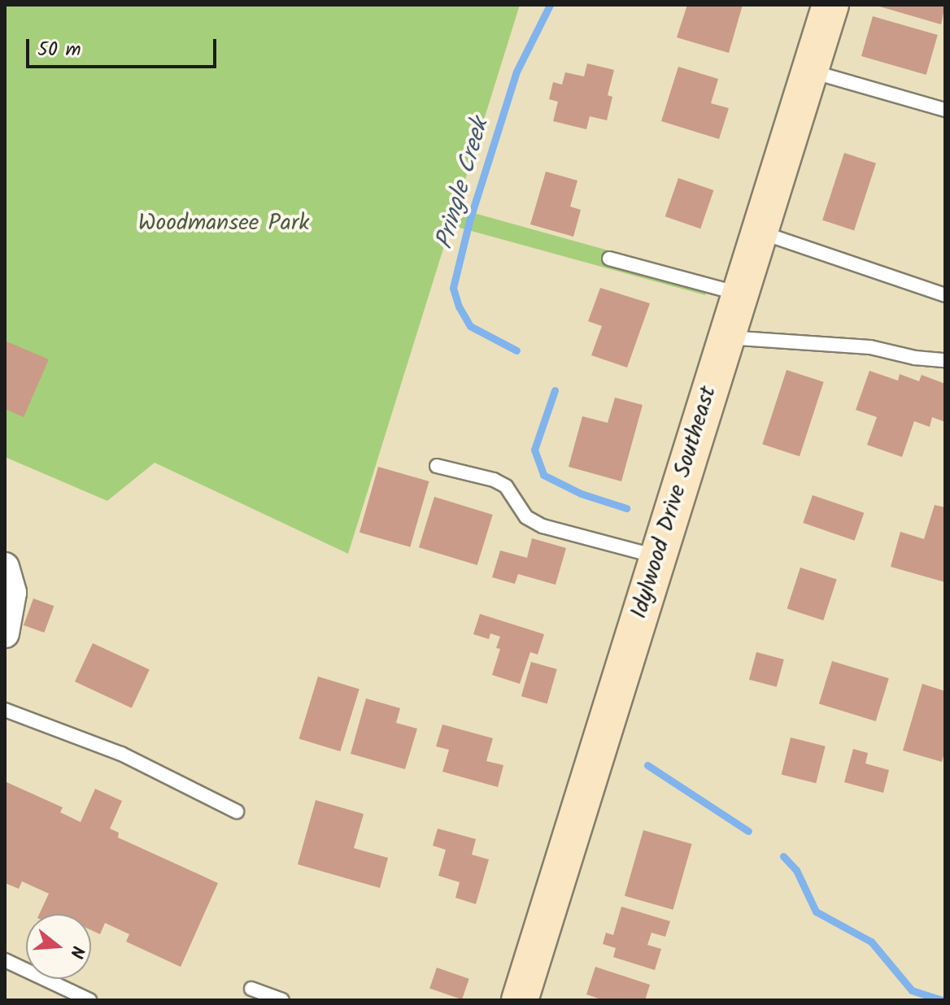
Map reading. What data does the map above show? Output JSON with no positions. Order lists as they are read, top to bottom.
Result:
{
  "streets": {
    "street": ["Idylwood Drive Southeast"]
  },
  "water": ["Pringle Creek"],
  "parks": ["Woodmansee Park"],
  "scale_bar": "50 m",
  "north": "right"
}
